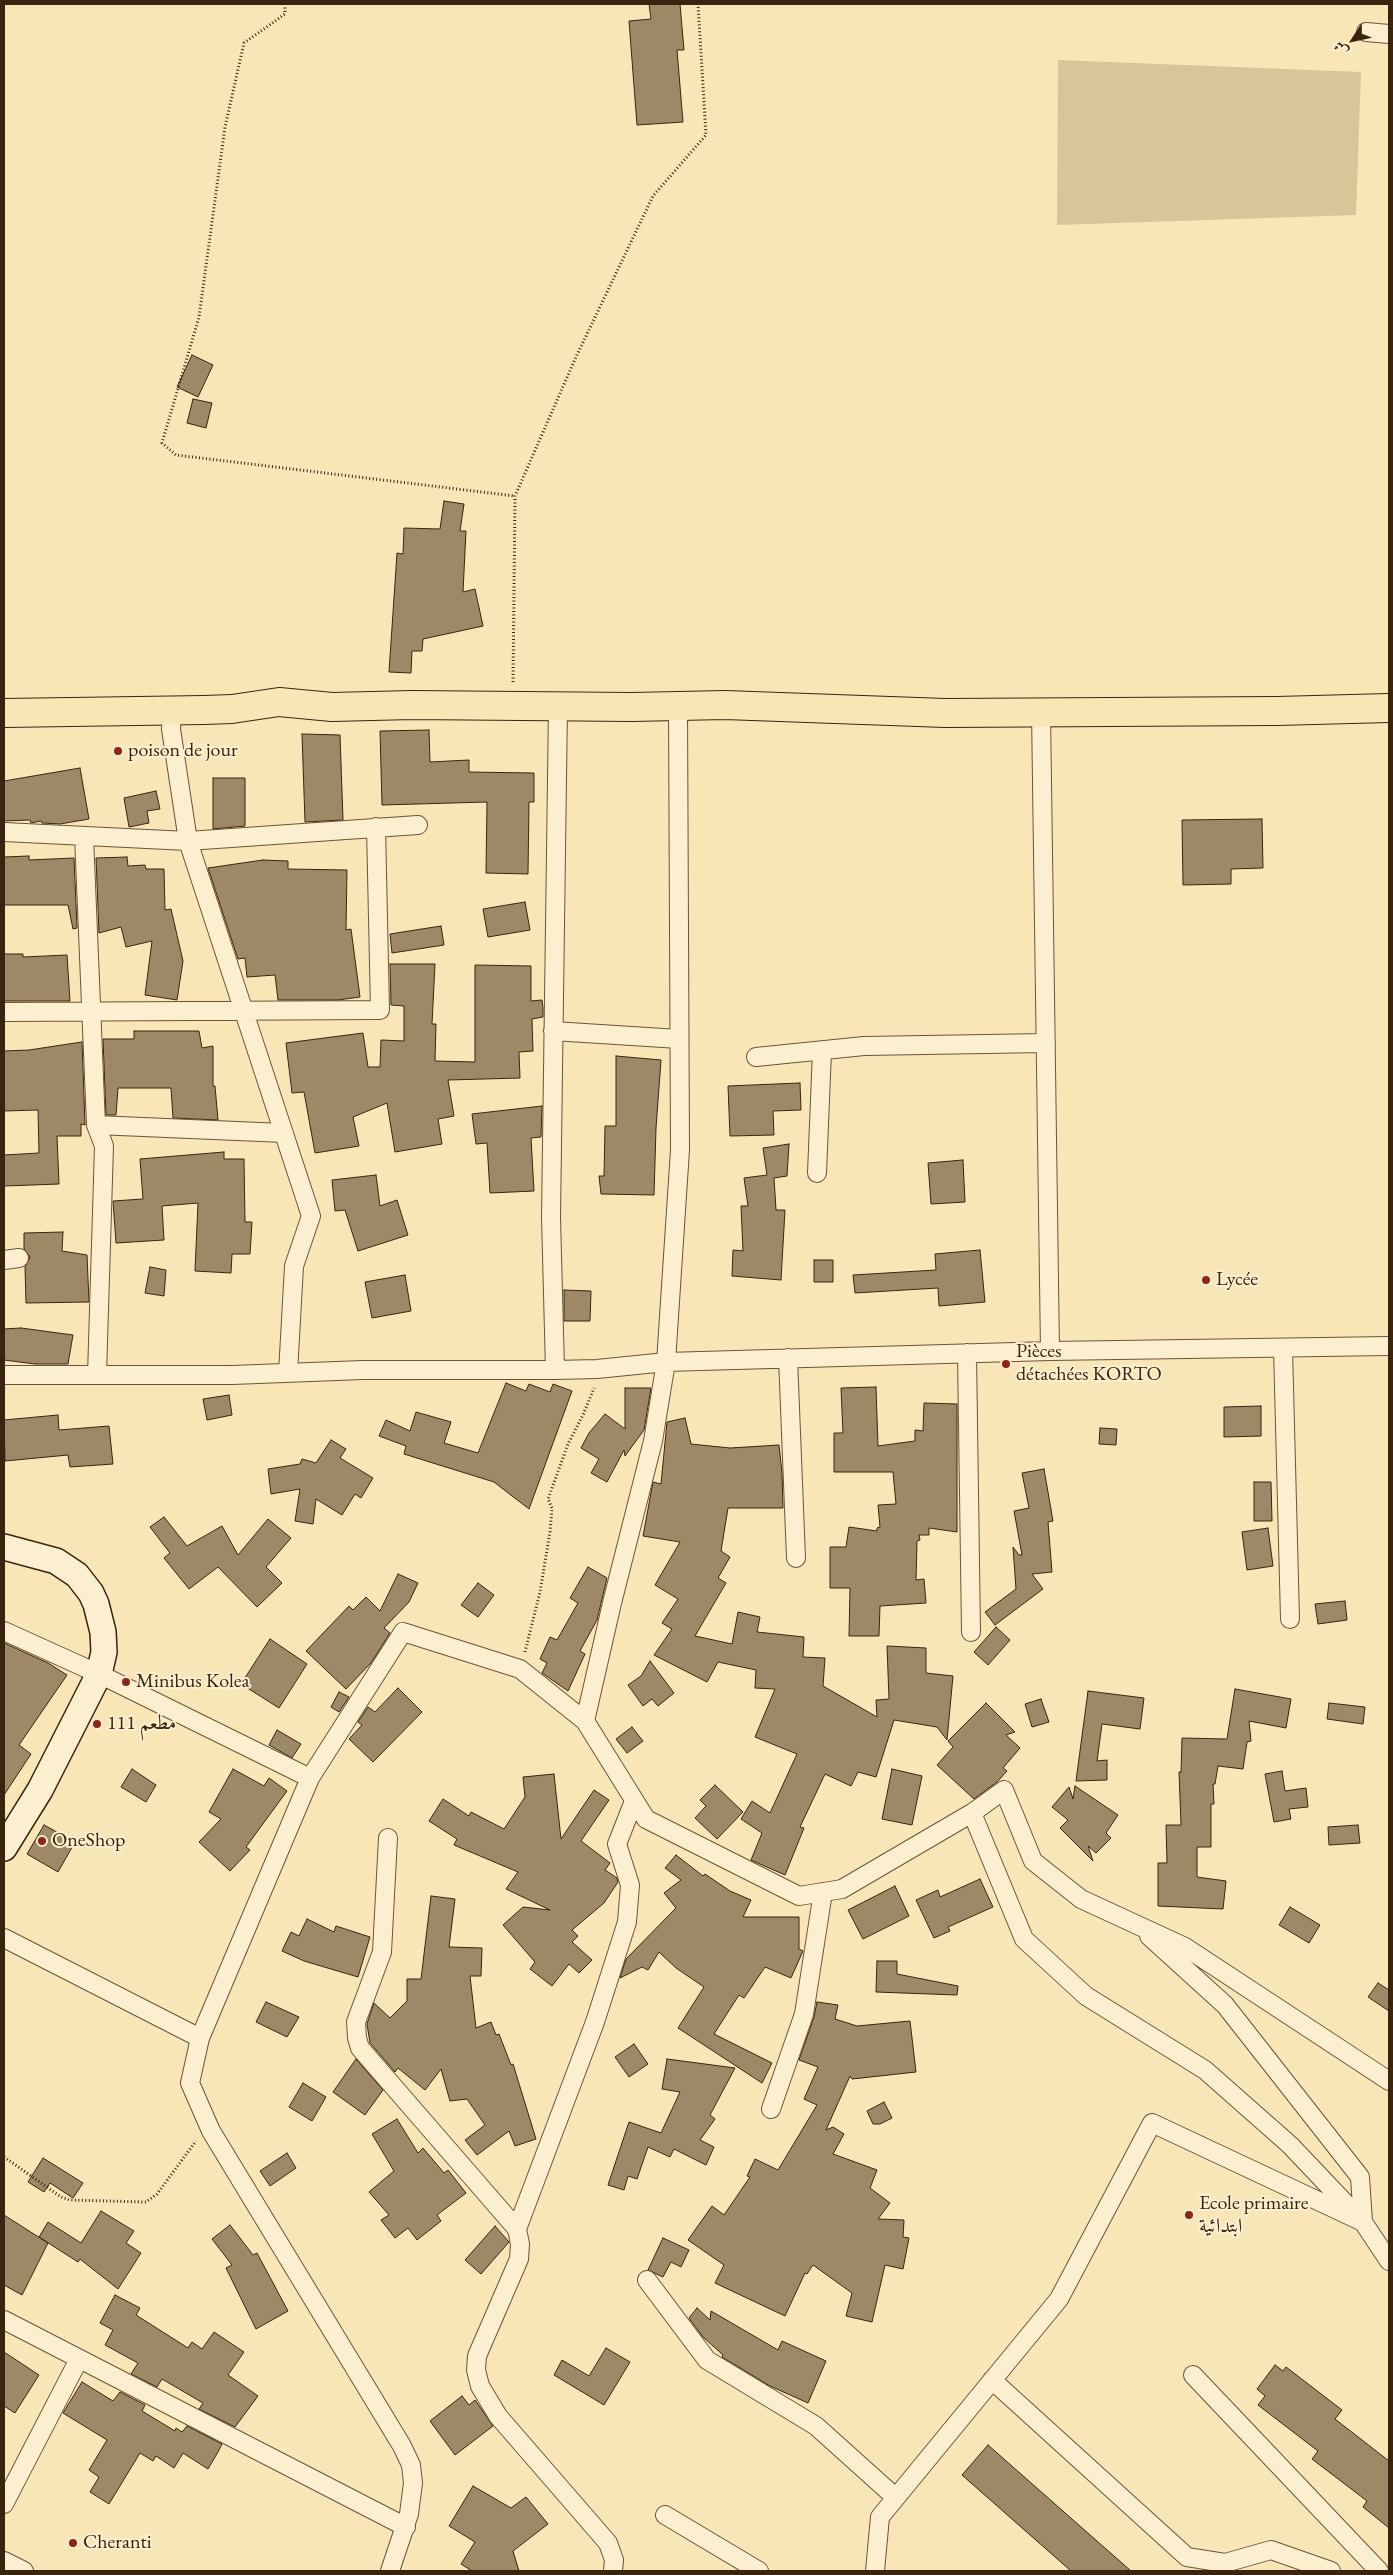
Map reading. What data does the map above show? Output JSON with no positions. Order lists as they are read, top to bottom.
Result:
{
  "places": [
    "poison de jour",
    "Lycée",
    "Pièces détachées KORTO",
    "Minibus Kolea",
    "مطعم 111",
    "OneShop",
    "Ecole primaire ابتدائية",
    "Cheranti"
  ],
  "north": "bottom left"
}
